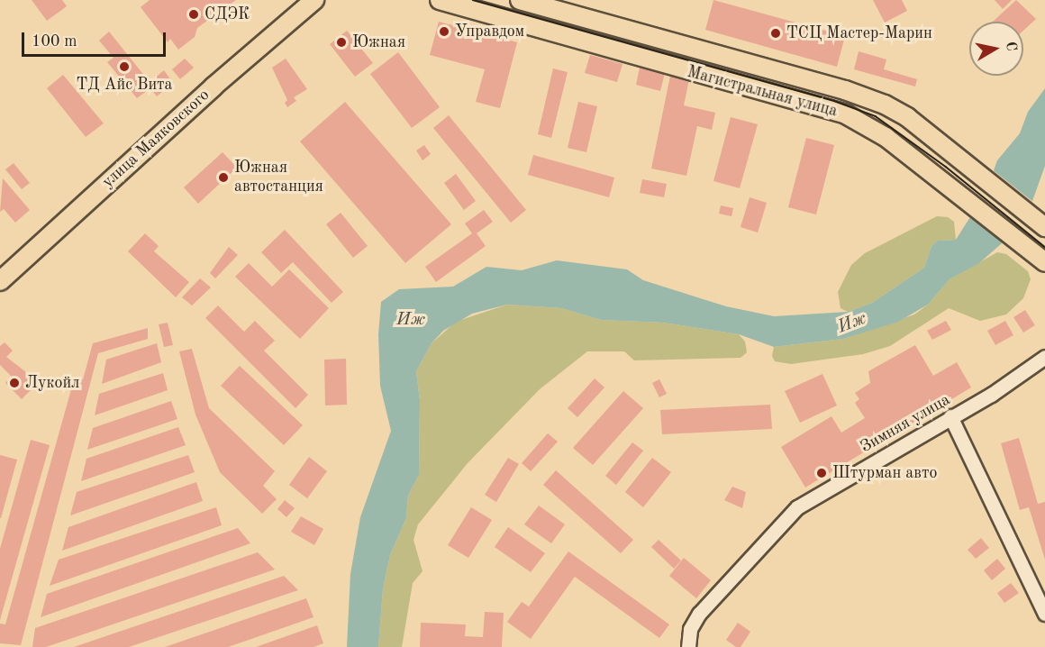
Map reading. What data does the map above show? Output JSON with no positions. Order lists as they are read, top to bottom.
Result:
{
  "streets": {
    "main road": ["Магистральная улица", "улица Маяковского"],
    "street": ["Зимняя улица"]
  },
  "water": ["Иж"],
  "places": [
    "СДЭК",
    "Управдом",
    "ТСЦ Мастер-Марин",
    "Южная",
    "ТД Айс Вита",
    "Южная автостанция",
    "Лукойл",
    "Штурман авто"
  ],
  "scale_bar": "100 m",
  "north": "right"
}
